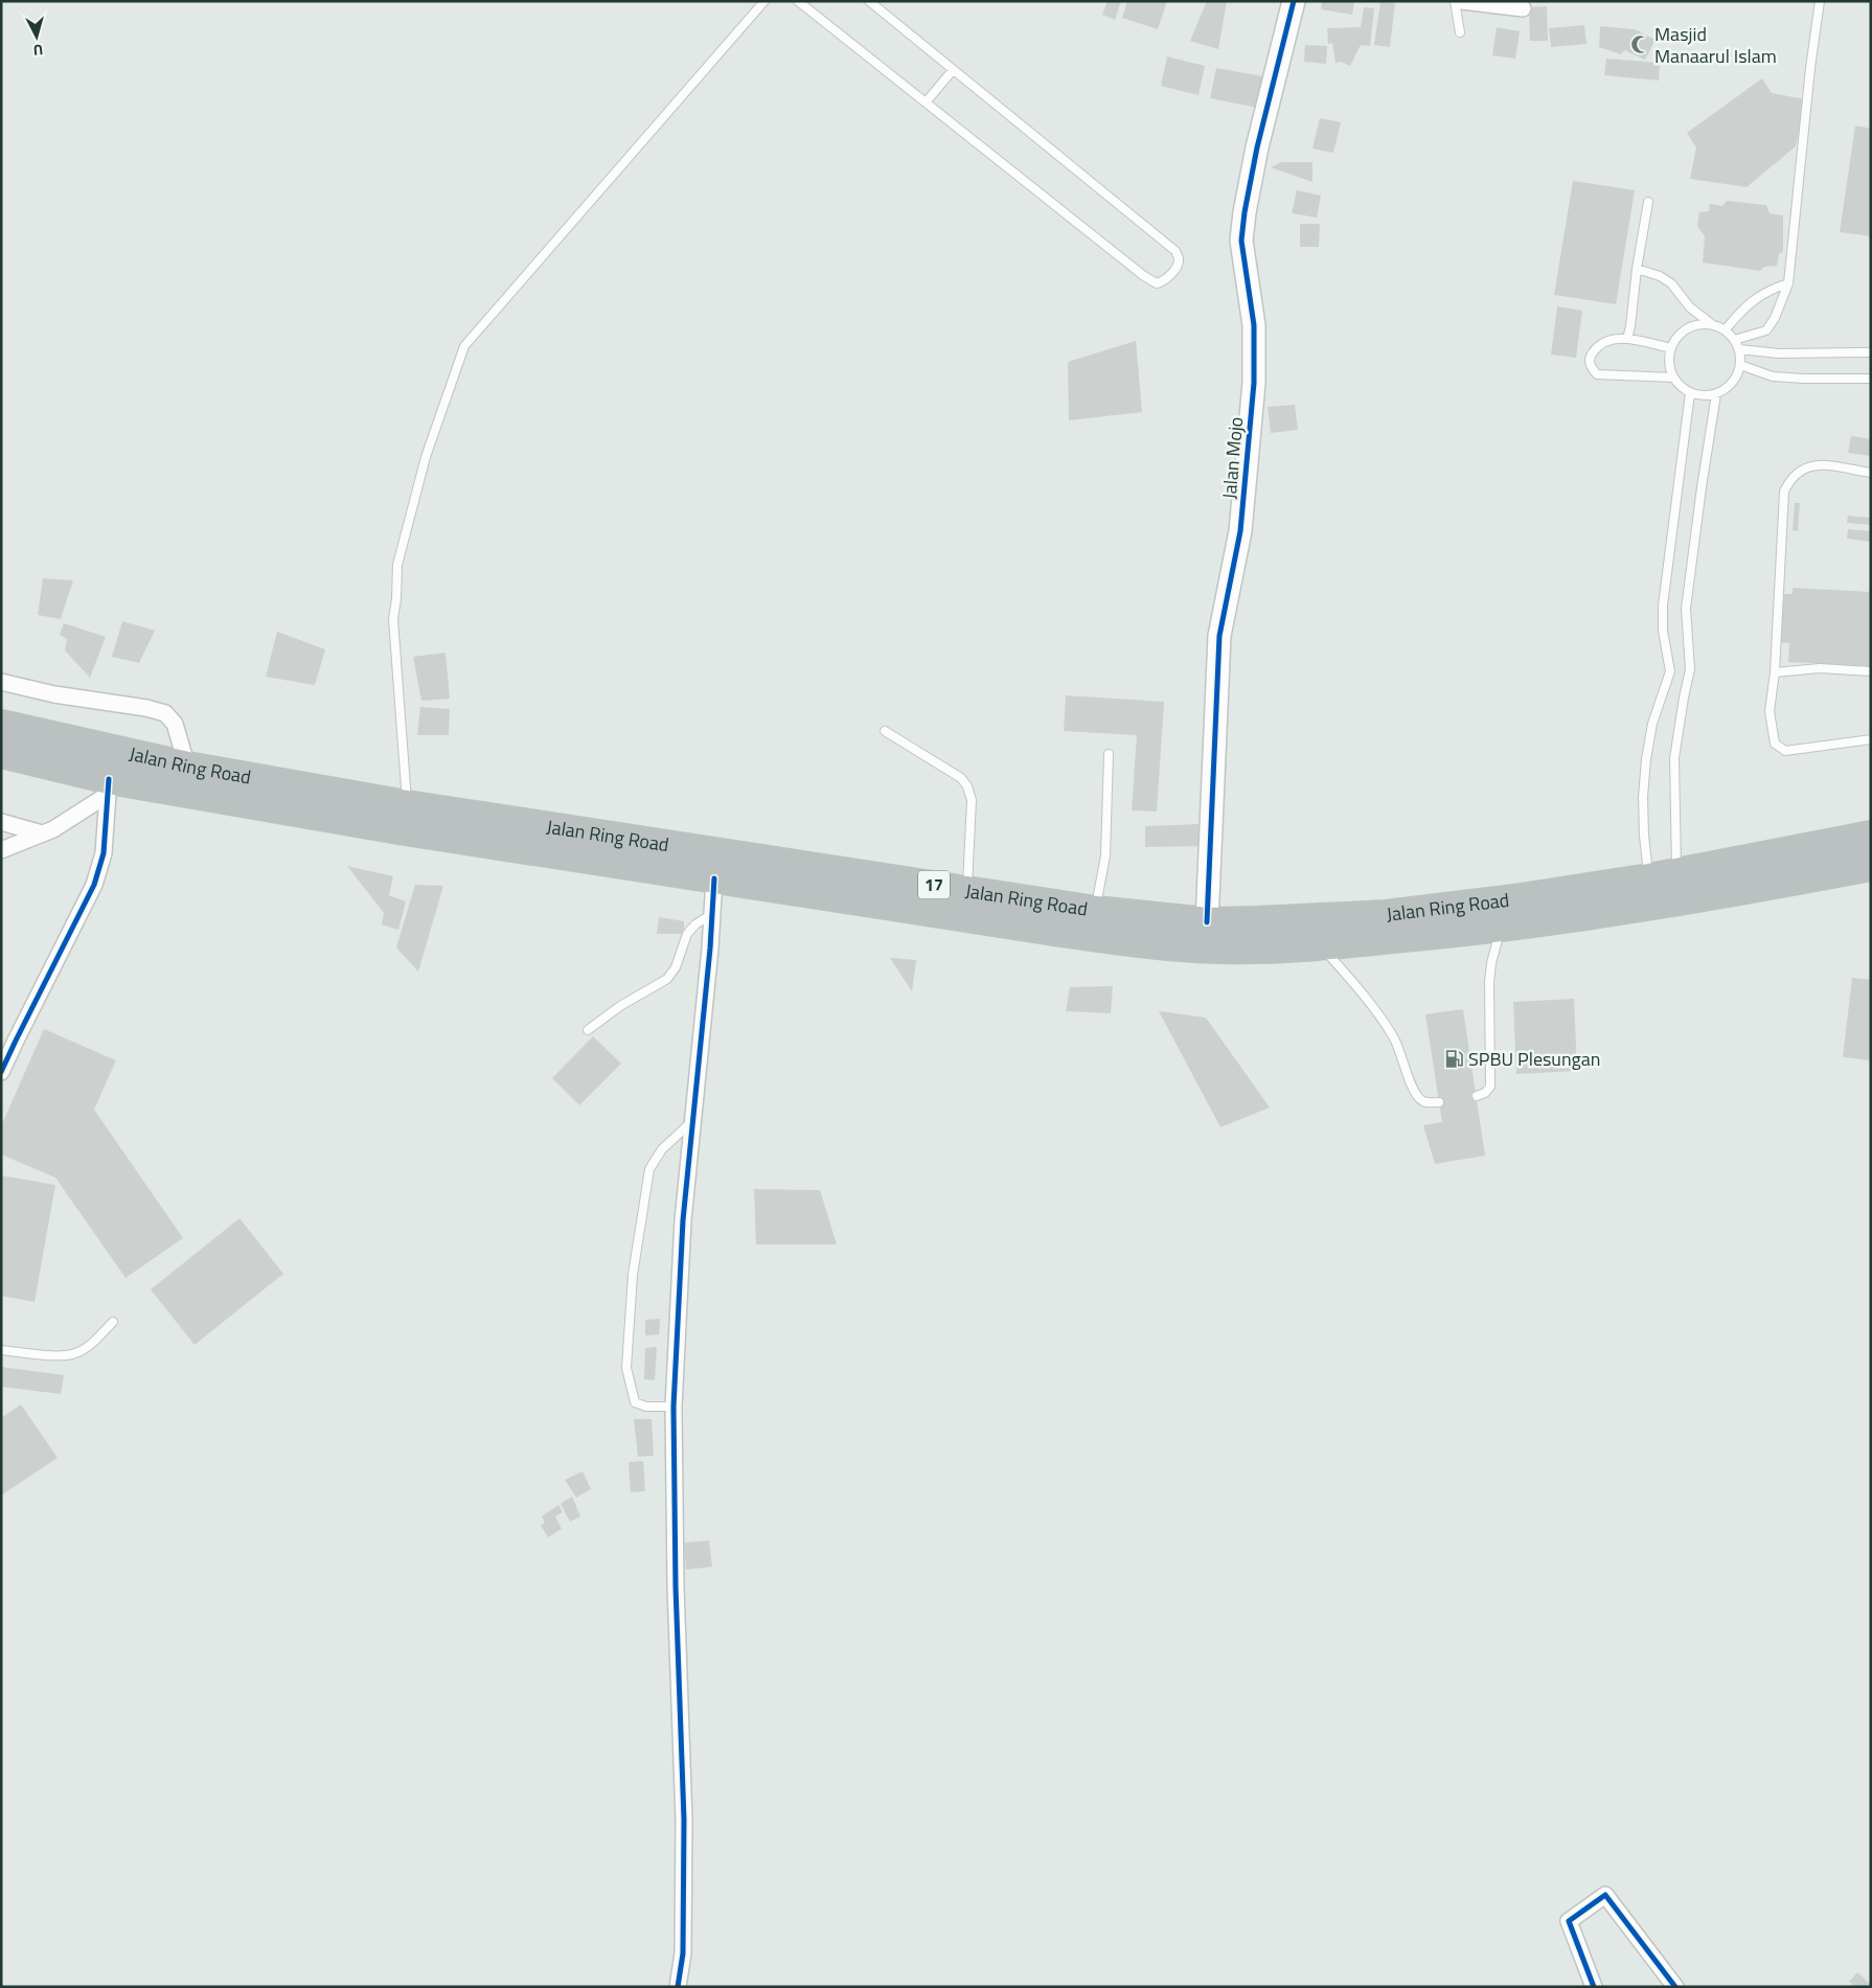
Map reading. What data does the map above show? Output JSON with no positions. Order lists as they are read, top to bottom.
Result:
{
  "streets": {
    "highway": ["Jalan Ring Road", "17"],
    "street": ["Jalan Mojo"]
  },
  "crossings": [
    ["Jalan Mojo", "Jalan Ring Road"]
  ],
  "places": {
    "mosque": ["Masjid Manaarul Islam"],
    "fuel station": ["SPBU Plesungan"]
  },
  "north": "bottom"
}
